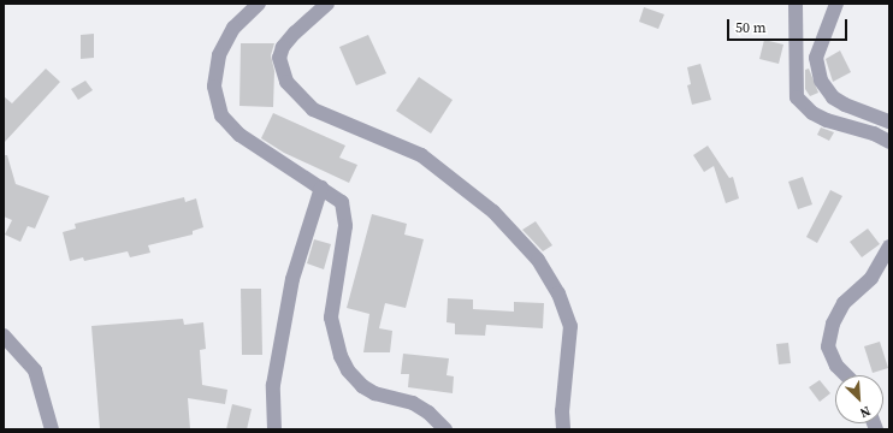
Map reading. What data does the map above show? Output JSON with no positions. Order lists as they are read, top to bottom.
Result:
{
  "scale_bar": "50 m",
  "north": "bottom right"
}
